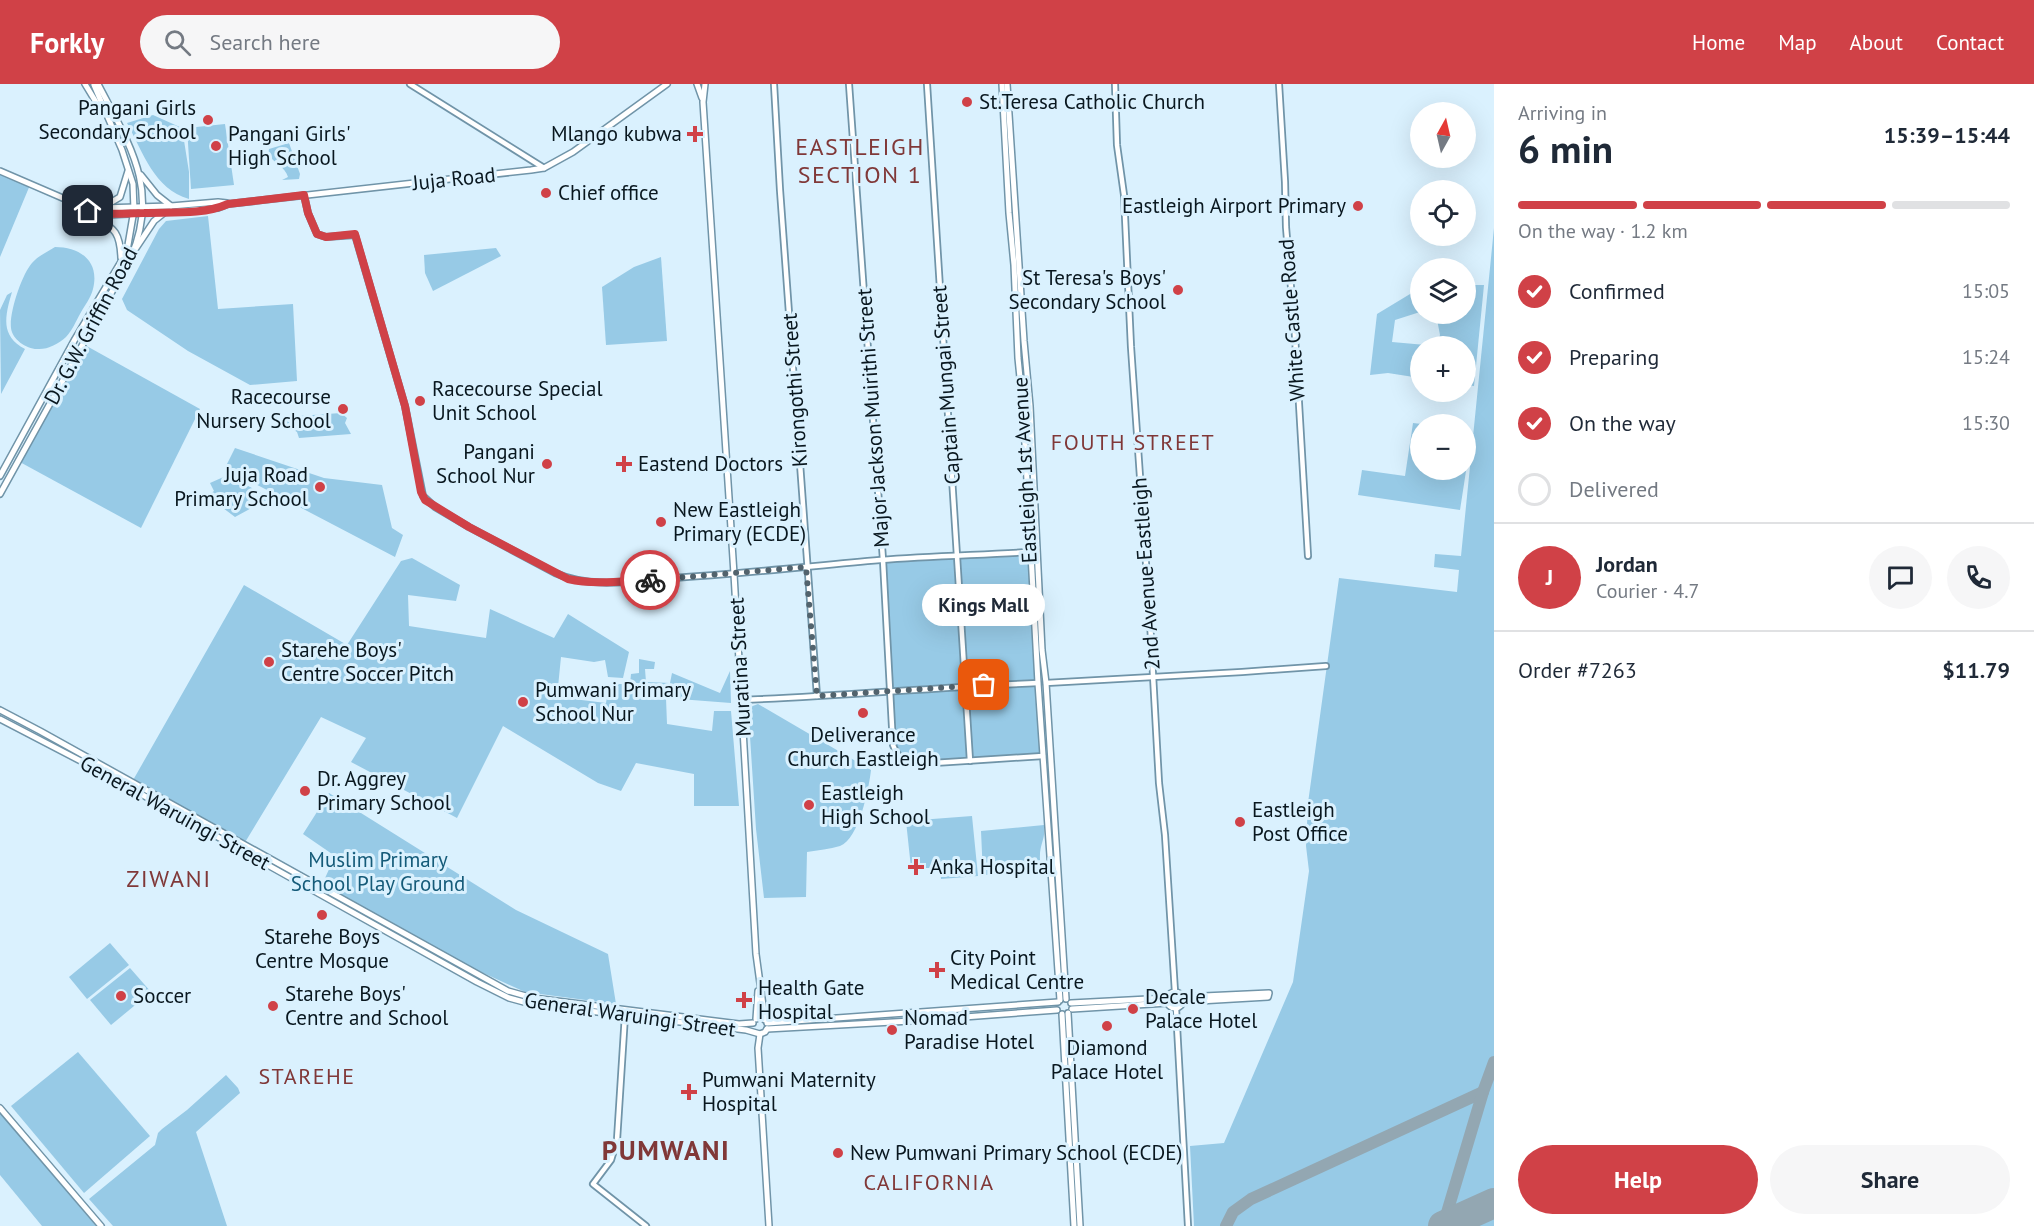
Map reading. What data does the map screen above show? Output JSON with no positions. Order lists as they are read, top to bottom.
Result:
{
  "streets": {
    "main road": [
      "Juja Road",
      "Dr. G.W. Griffin Road",
      "Eastleigh 1st Avenue",
      "Muratina Street",
      "General Waruingi Street"
    ],
    "street": [
      "White Castle Road",
      "Captain Mungai Street",
      "Kirongothi Street",
      "Major Jackson Muirithi Street",
      "2nd Avenue Eastleigh"
    ]
  },
  "crossings": [
    ["Juja Road", "Dr. G.W. Griffin Road"],
    ["Captain Mungai Street", "Major Jackson Muirithi Street"],
    ["Eastleigh 1st Avenue", "General Waruingi Street"],
    ["2nd Avenue Eastleigh", "General Waruingi Street"],
    ["Muratina Street", "General Waruingi Street"]
  ],
  "districts": [
    "EASTLEIGH SECTION 1",
    "FOUTH STREET",
    "ZIWANI",
    "STAREHE",
    "PUMWANI",
    "CALIFORNIA"
  ],
  "parks": ["Muslim Primary School Play Ground"],
  "places": {
    "other": [
      "St.Teresa Catholic Church",
      "Pangani Girls Secondary School",
      "Pangani Girls' High School",
      "Chief office",
      "Eastleigh Airport Primary",
      "St Teresa's Boys' Secondary School",
      "Racecourse Special Unit School",
      "Racecourse Nursery School",
      "Pangani School Nur",
      "Juja Road Primary School",
      "New Eastleigh Primary (ECDE)",
      "Starehe Boys' Centre Soccer Pitch",
      "Kings Mall",
      "Pumwani Primary School Nur",
      "Deliverance Church Eastleigh",
      "Dr. Aggrey Primary School",
      "Eastleigh High School",
      "Eastleigh Post Office",
      "Starehe Boys Centre Mosque",
      "Soccer",
      "Starehe Boys' Centre and School",
      "Decale Palace Hotel",
      "Diamond Palace Hotel",
      "Nomad Paradise Hotel",
      "New Pumwani Primary School (ECDE)"
    ],
    "health": [
      "Mlango kubwa",
      "Eastend Doctors",
      "Anka Hospital",
      "City Point Medical Centre",
      "Health Gate Hospital",
      "Pumwani Maternity Hospital"
    ]
  },
  "north": "top",
  "page": {
    "header": "Forkly",
    "search": "Search here",
    "nav": [
      "Home",
      "Map",
      "About",
      "Contact"
    ],
    "heading": ["6 min", "Arriving in", "15:39–15:44"],
    "panel": [
      "Jordan",
      "Courier · 4.7",
      "Order #7263",
      "$11.79"
    ],
    "map_buttons": ["+", "−"],
    "bar": "On the way · 1.2 km",
    "list": [
      ["Confirmed", "15:05"],
      ["Preparing", "15:24"],
      ["On the way", "15:30"],
      "Delivered"
    ],
    "round": "J",
    "bubble": "Kings Mall",
    "buttons": ["Help", "Share"]
  }
}
